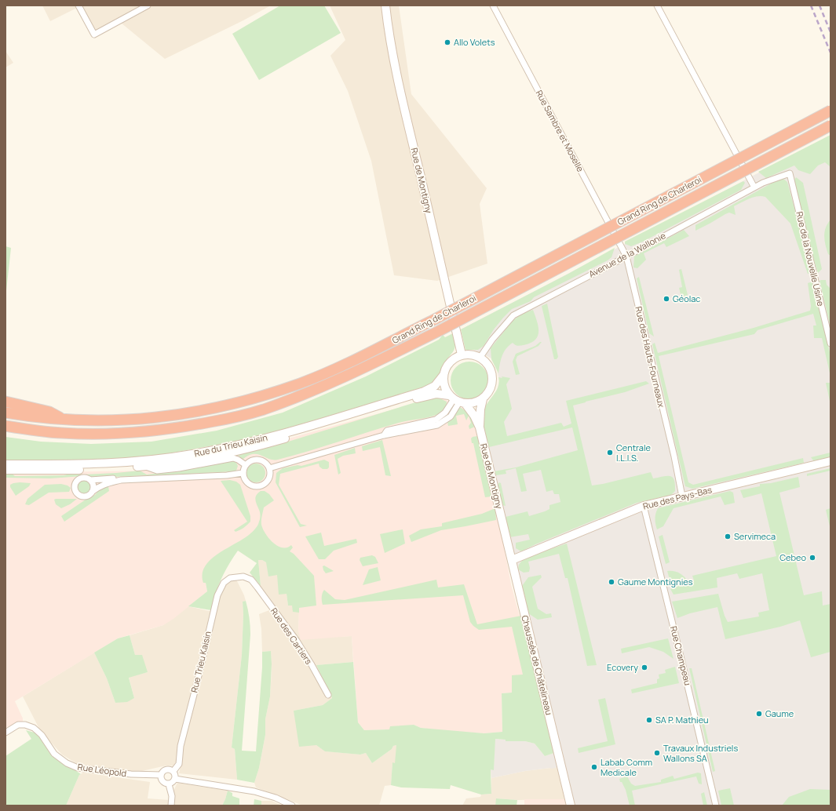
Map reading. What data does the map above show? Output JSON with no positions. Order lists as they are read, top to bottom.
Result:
{
  "streets": {
    "highway": ["Grand Ring de Charleroi"],
    "main road": [
      "Rue de Montigny",
      "Rue du Trieu Kaisin",
      "Rue des Pays-Bas",
      "Chaussée de Châtelineau"
    ],
    "street": [
      "Rue Sambre et Moselle",
      "Avenue de la Wallonie",
      "Rue de la Nouvelle Usine",
      "Rue des Hauts-Fourneaux",
      "Rue des Cartiers",
      "Rue Champeau",
      "Rue Trieu Kaisin",
      "Rue Léopold"
    ]
  },
  "crossings": [
    ["Rue Sambre et Moselle", "Avenue de la Wallonie"],
    ["Rue Sambre et Moselle", "Rue des Hauts-Fourneaux"],
    ["Rue de Montigny", "Avenue de la Wallonie"],
    ["Rue de Montigny", "Rue du Trieu Kaisin"],
    ["Rue de Montigny", "Chaussée de Châtelineau"],
    ["Avenue de la Wallonie", "Rue de la Nouvelle Usine"],
    ["Avenue de la Wallonie", "Rue des Hauts-Fourneaux"],
    ["Avenue de la Wallonie", "Rue du Trieu Kaisin"],
    ["Rue des Hauts-Fourneaux", "Rue des Pays-Bas"],
    ["Rue des Pays-Bas", "Rue Champeau"],
    ["Rue des Pays-Bas", "Chaussée de Châtelineau"],
    ["Rue des Cartiers", "Rue Trieu Kaisin"],
    ["Rue Trieu Kaisin", "Rue Léopold"]
  ],
  "places": [
    "Allo Volets",
    "Géolac",
    "Centrale I.L.I.S.",
    "Servimeca",
    "Cebeo",
    "Gaume Montignies",
    "Ecovery",
    "Gaume",
    "SA P. Mathieu",
    "Travaux Industriels Wallons SA",
    "Labab Comm Medicale"
  ]
}
